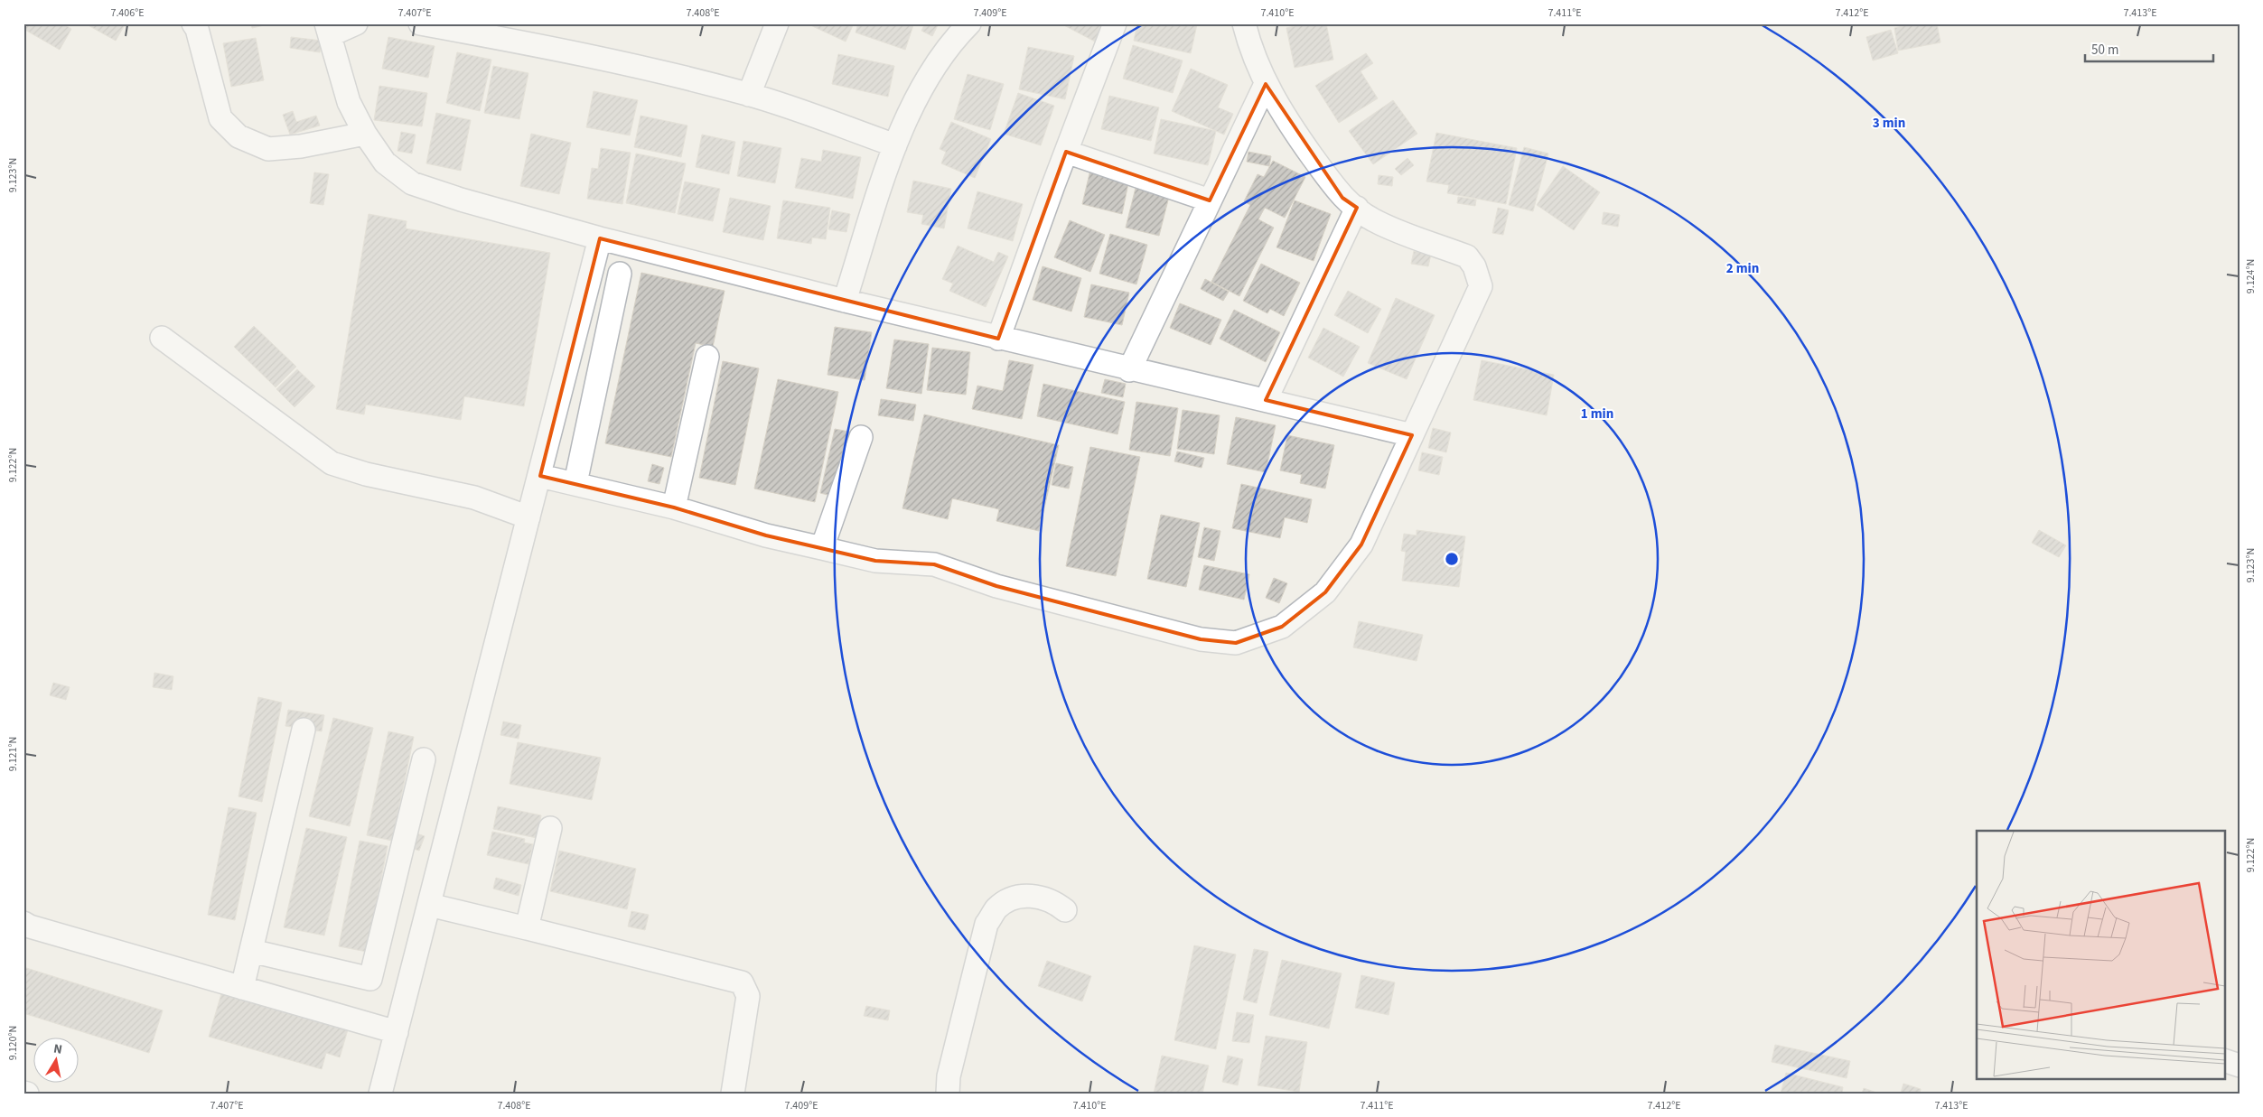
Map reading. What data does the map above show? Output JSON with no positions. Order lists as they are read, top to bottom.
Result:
{
  "scale_bar": "50 m",
  "north": "top",
  "coordinates": [
    "7.406°E",
    "7.407°E",
    "7.408°E",
    "7.409°E",
    "7.410°E",
    "7.411°E",
    "7.412°E",
    "7.413°E",
    "9.123°N",
    "9.124°N",
    "9.122°N",
    "9.121°N",
    "9.120°N"
  ],
  "rings": ["3 min", "2 min", "1 min"]
}
